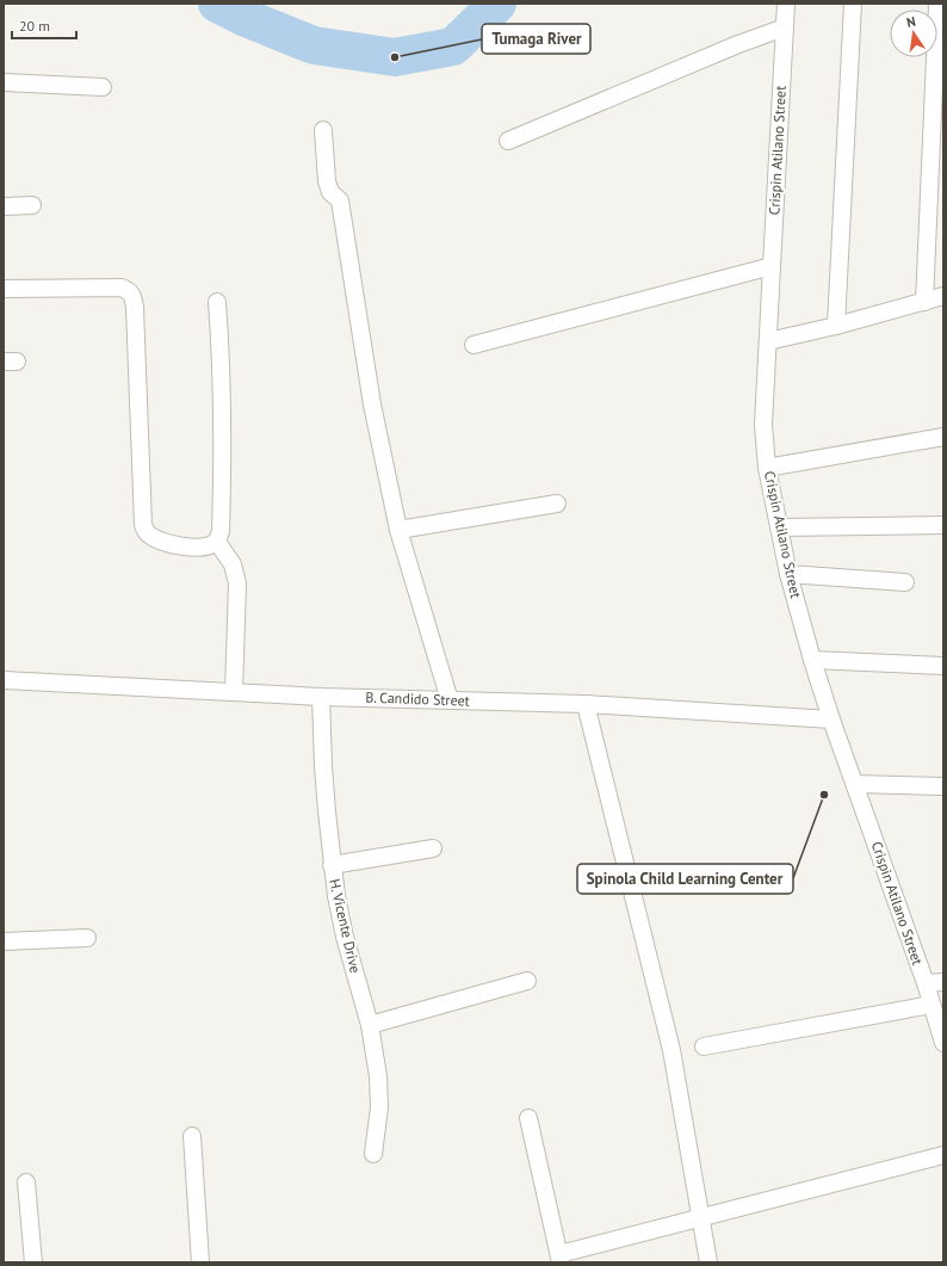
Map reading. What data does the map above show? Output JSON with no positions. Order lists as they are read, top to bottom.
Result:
{
  "streets": {
    "street": ["Crispin Atilano Street", "B. Candido Street", "H. Vicente Drive"]
  },
  "crossings": [
    ["Crispin Atilano Street", "B. Candido Street"],
    ["B. Candido Street", "H. Vicente Drive"]
  ],
  "places": ["Tumaga River", "Spinola Child Learning Center"],
  "scale_bar": "20 m",
  "north": "top"
}
